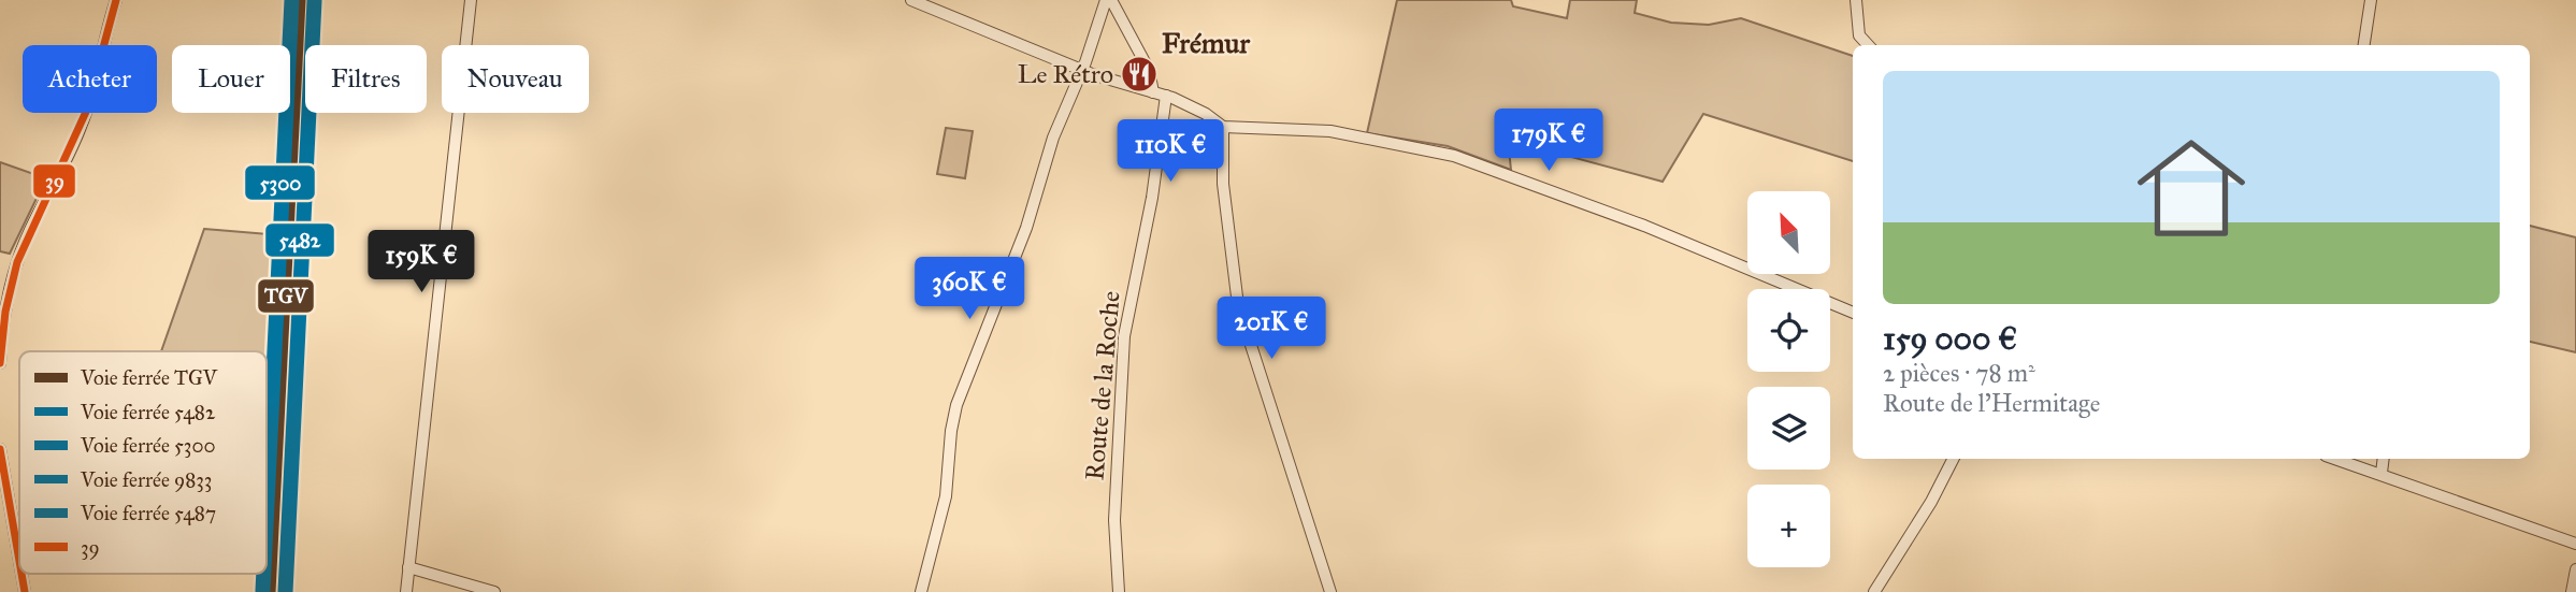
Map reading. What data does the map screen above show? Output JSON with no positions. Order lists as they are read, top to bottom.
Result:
{
  "streets": {
    "street": ["Route de la Roche"]
  },
  "districts": ["Frémur"],
  "places": {
    "restaurant": ["Le Rétro"]
  },
  "lines": [
    "rail line TGV",
    "rail line 5300",
    "rail line 5487",
    "transit line 39",
    "rail line 5482",
    "rail line 9833"
  ],
  "legend": [
    "Voie ferrée TGV",
    "Voie ferrée 5482",
    "Voie ferrée 5300",
    "Voie ferrée 9833",
    "Voie ferrée 5487",
    "39"
  ],
  "north": "top left",
  "page": {
    "chip": [
      "Acheter",
      "Louer",
      "Filtres",
      "Nouveau"
    ],
    "list": [
      {
        "name": "159 000 €",
        "note": "2 pièces · 78 m² · Route de l'Hermitage"
      }
    ],
    "price": [
      "179K €",
      "110K €",
      "159K €",
      "360K €",
      "201K €"
    ],
    "map_buttons": "+"
  }
}
